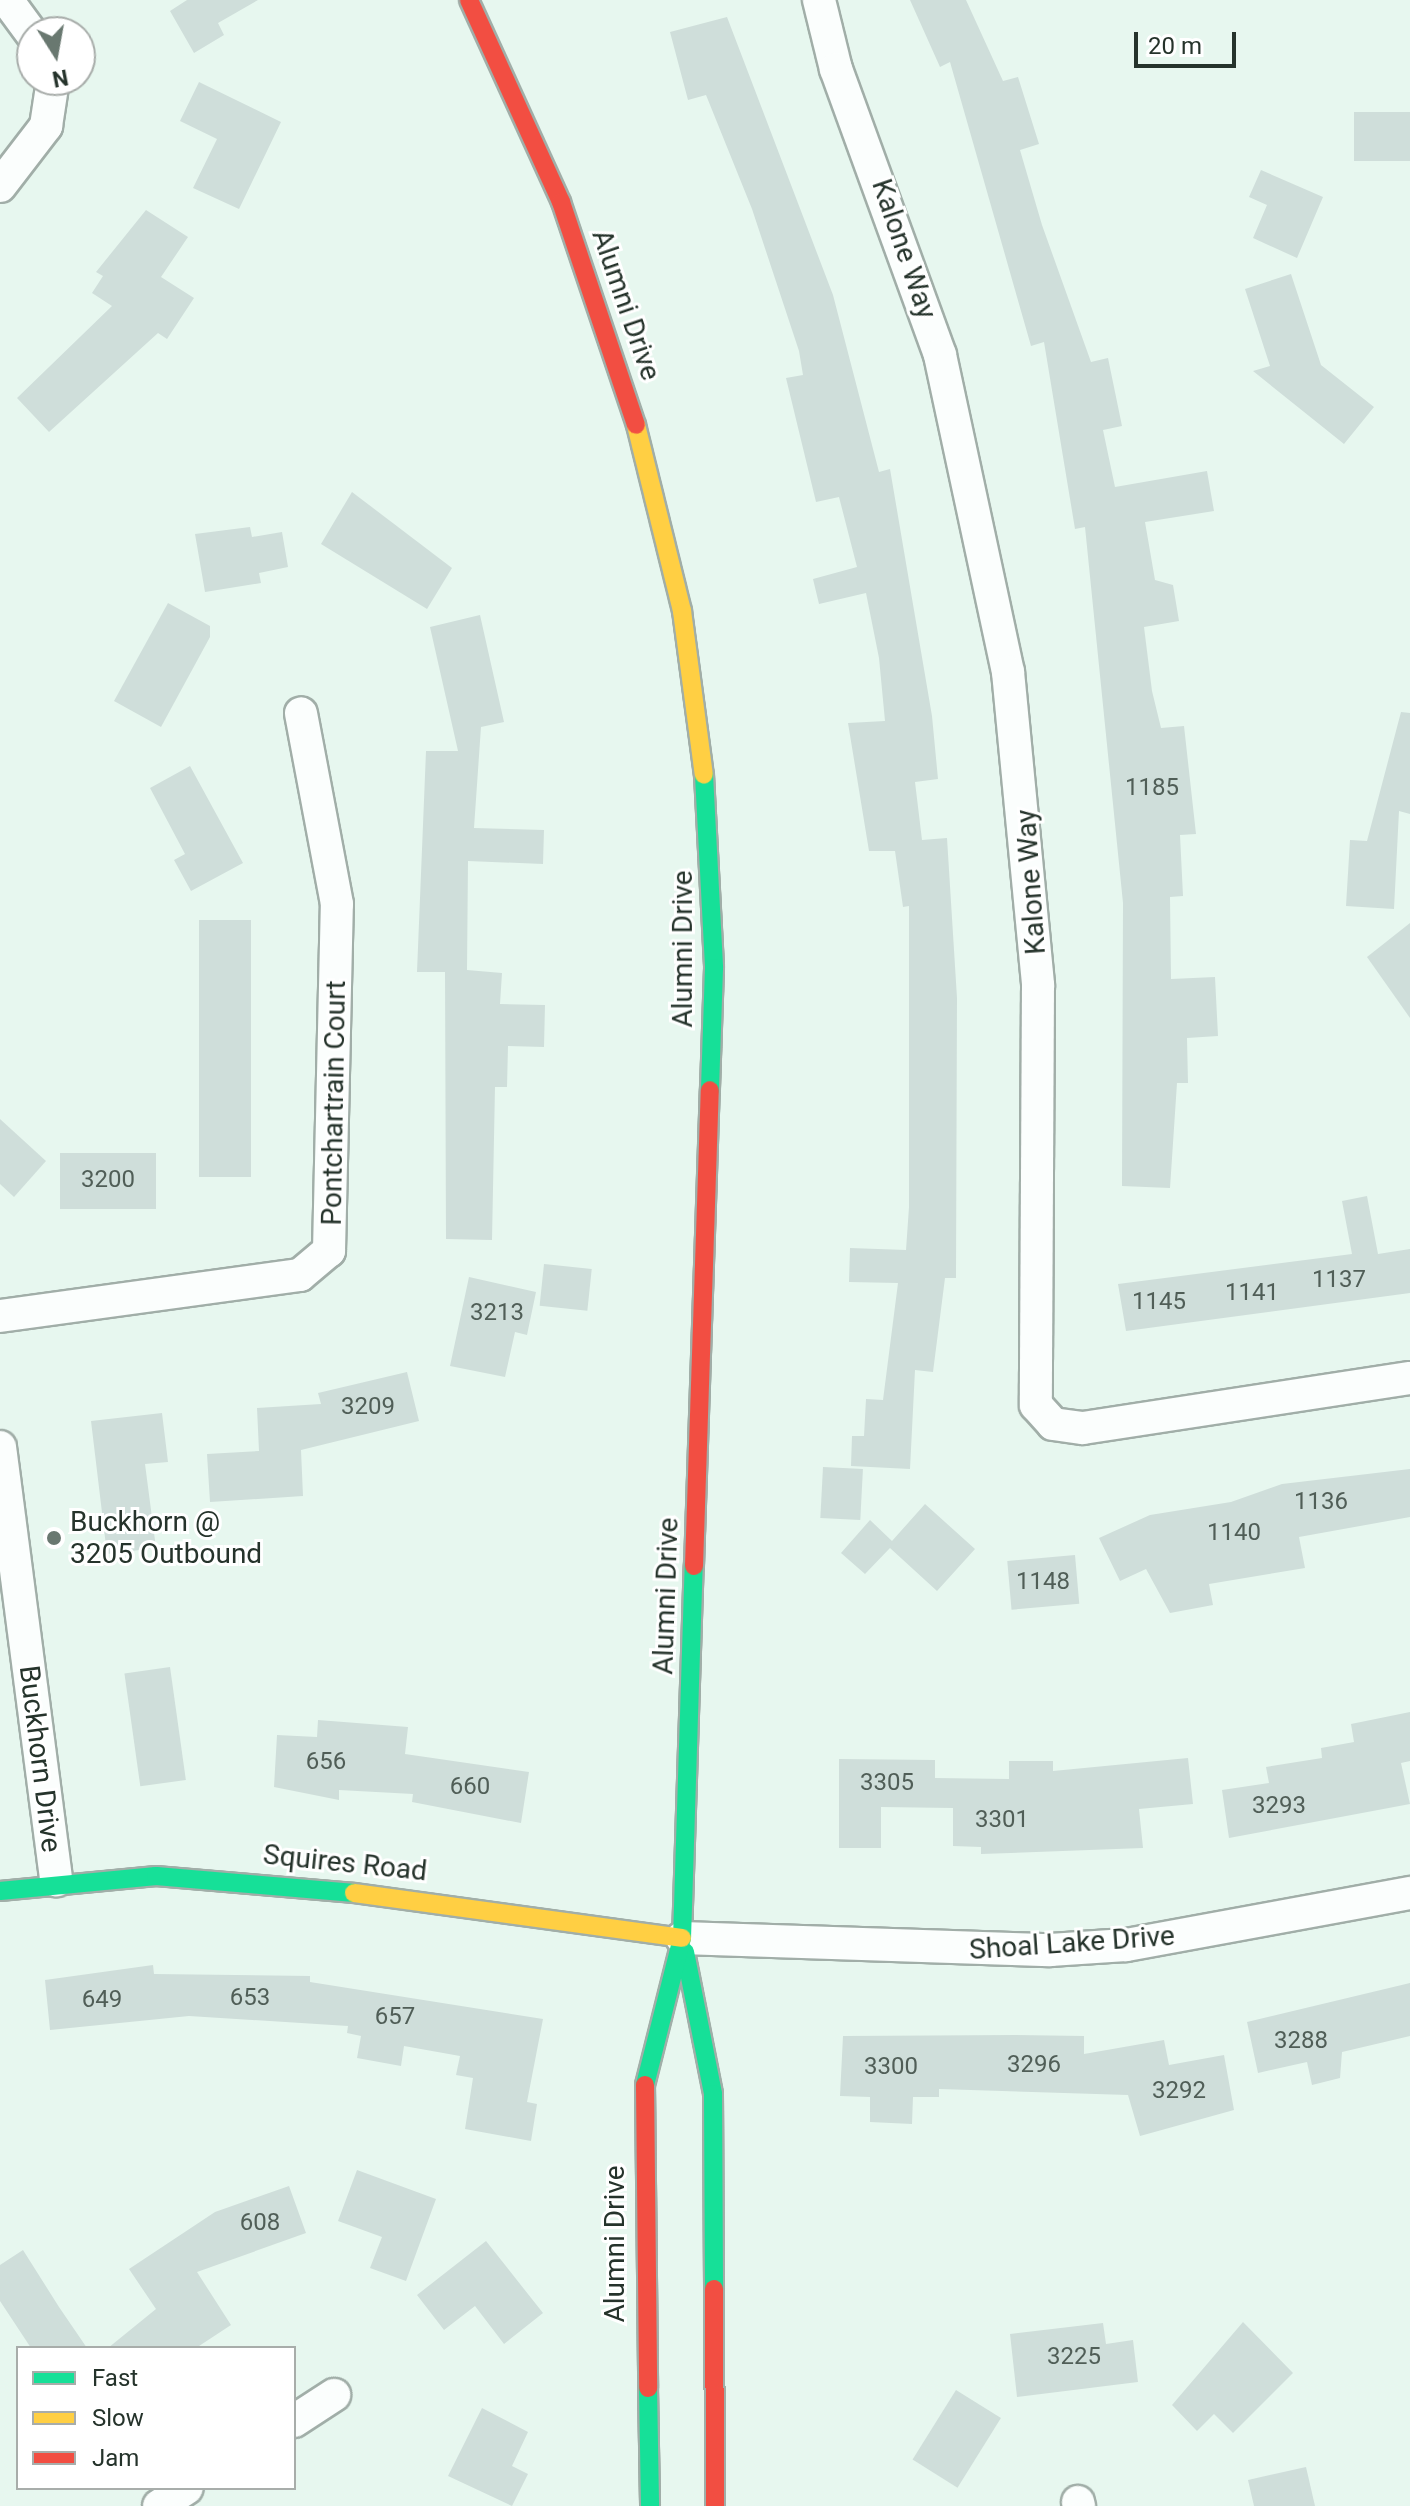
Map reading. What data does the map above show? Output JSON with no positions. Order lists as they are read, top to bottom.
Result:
{
  "streets": {
    "street": [
      "Kalone Way",
      "Alumni Drive",
      "Pontchartrain Court",
      "Buckhorn Drive",
      "Squires Road",
      "Shoal Lake Drive"
    ]
  },
  "crossings": [
    ["Alumni Drive", "Squires Road"],
    ["Alumni Drive", "Shoal Lake Drive"],
    ["Buckhorn Drive", "Squires Road"],
    ["Squires Road", "Shoal Lake Drive"]
  ],
  "places": ["Buckhorn @ 3205 Outbound"],
  "house_numbers": [
    "1185",
    "3200",
    "1137",
    "1141",
    "1145",
    "3213",
    "3209",
    "1136",
    "1140",
    "1148",
    "656",
    "3305",
    "660",
    "3293",
    "3301",
    "653",
    "649",
    "657",
    "3288",
    "3296",
    "3300",
    "3292",
    "608",
    "3225"
  ],
  "legend": ["Fast", "Slow", "Jam"],
  "scale_bar": "20 m",
  "north": "bottom"
}
